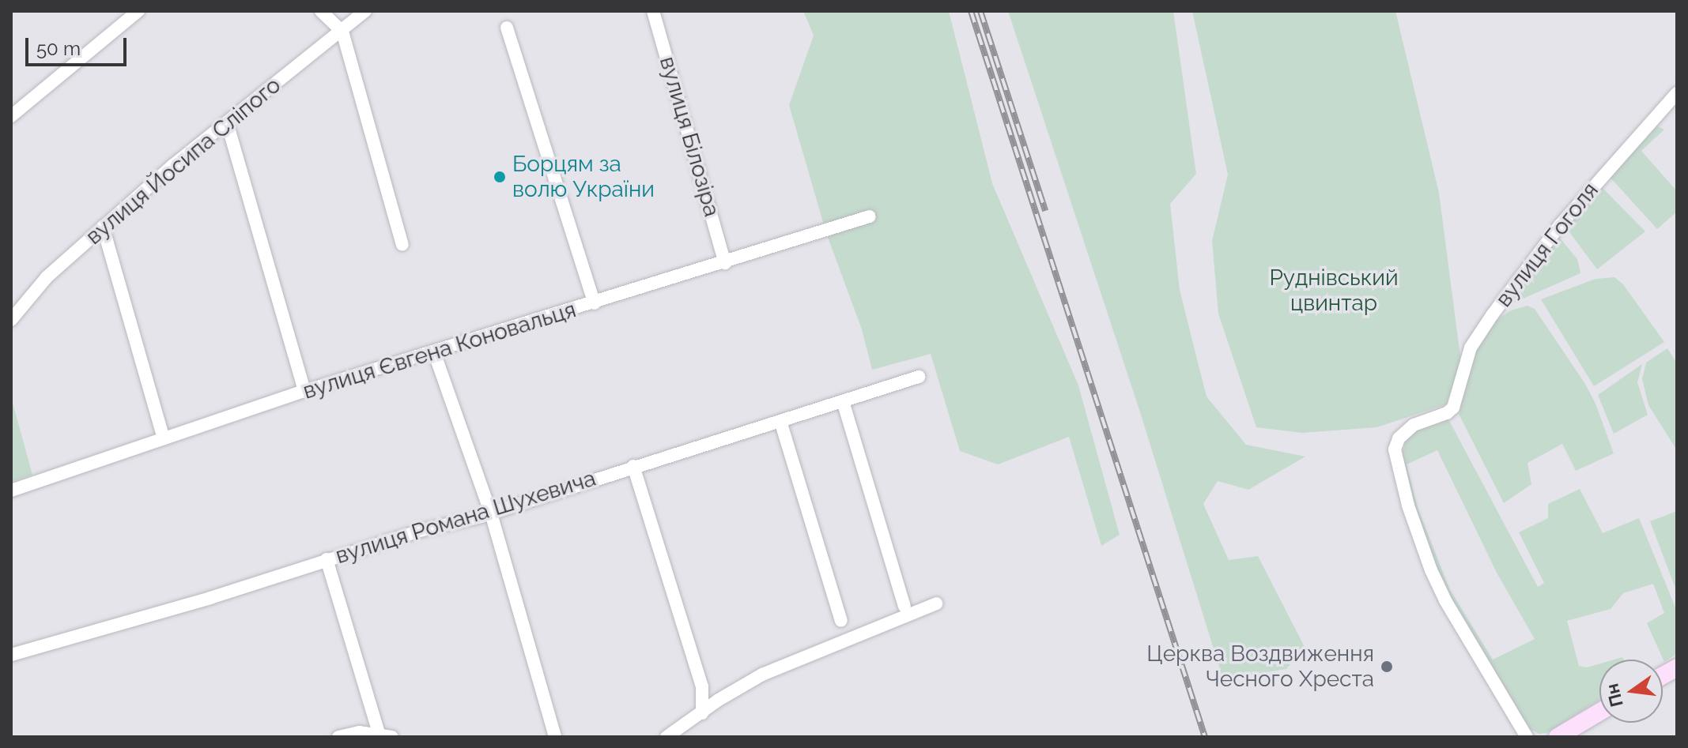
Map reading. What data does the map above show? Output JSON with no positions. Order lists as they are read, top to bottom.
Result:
{
  "streets": {
    "street": [
      "вулиця Білозіра",
      "вулиця Йосипа Сліпого",
      "вулиця Гоголя",
      "вулиця Євгена Коновальця",
      "вулиця Романа Шухевича"
    ]
  },
  "crossings": [
    ["вулиця Білозіра", "вулиця Євгена Коновальця"]
  ],
  "parks": ["Руднівський цвинтар"],
  "places": ["Борцям за волю України", "Церква Воздвиження Чесного Хреста"],
  "scale_bar": "50 m",
  "north": "left"
}
